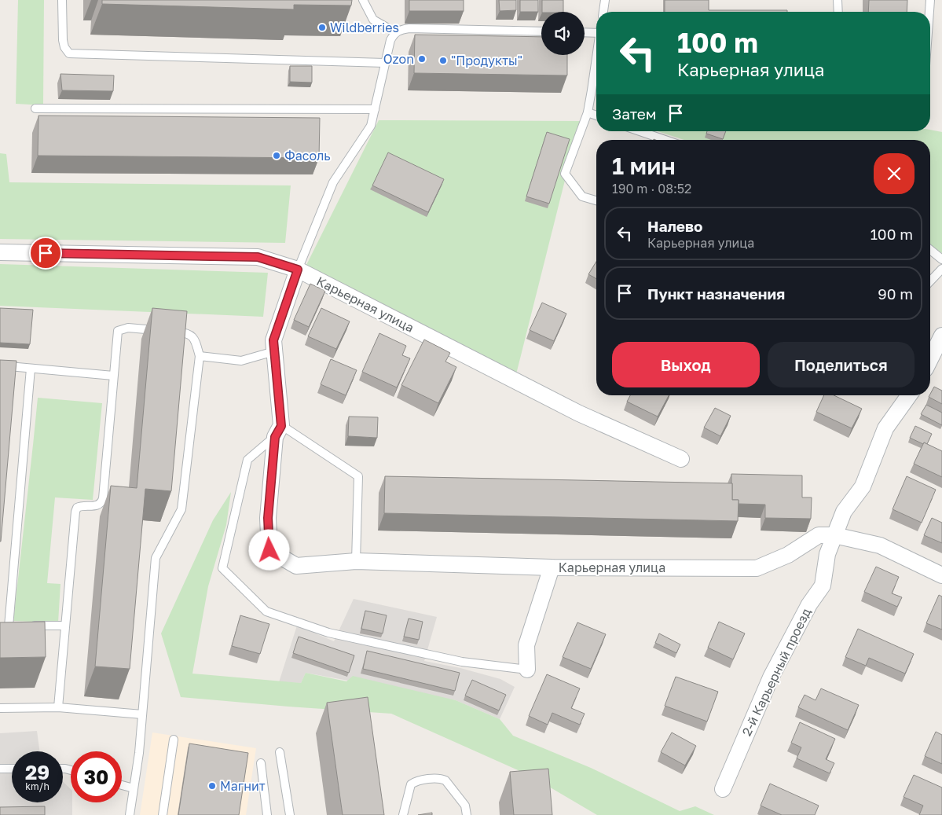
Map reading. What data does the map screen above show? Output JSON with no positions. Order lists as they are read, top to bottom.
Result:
{
  "streets": {
    "street": ["Карьерная улица", "2-й Карьерный проезд"]
  },
  "crossings": [
    ["Карьерная улица", "2-й Карьерный проезд"]
  ],
  "places": [
    "Wildberries",
    "Ozon",
    "\"Продукты\"",
    "Фасоль",
    "Магнит"
  ],
  "page": {
    "turn": ["100 m", "Карьерная улица"],
    "then": "Затем",
    "heading": ["1 мин", "190 m · 08:52"],
    "list": [
      {
        "name": "Налево",
        "note": "Карьерная улица",
        "value": "100 m"
      },
      {
        "name": "Пункт назначения",
        "value": "90 m"
      }
    ],
    "buttons": ["Выход", "Поделиться"],
    "speed": "29 km/h",
    "limit": "30"
  }
}
